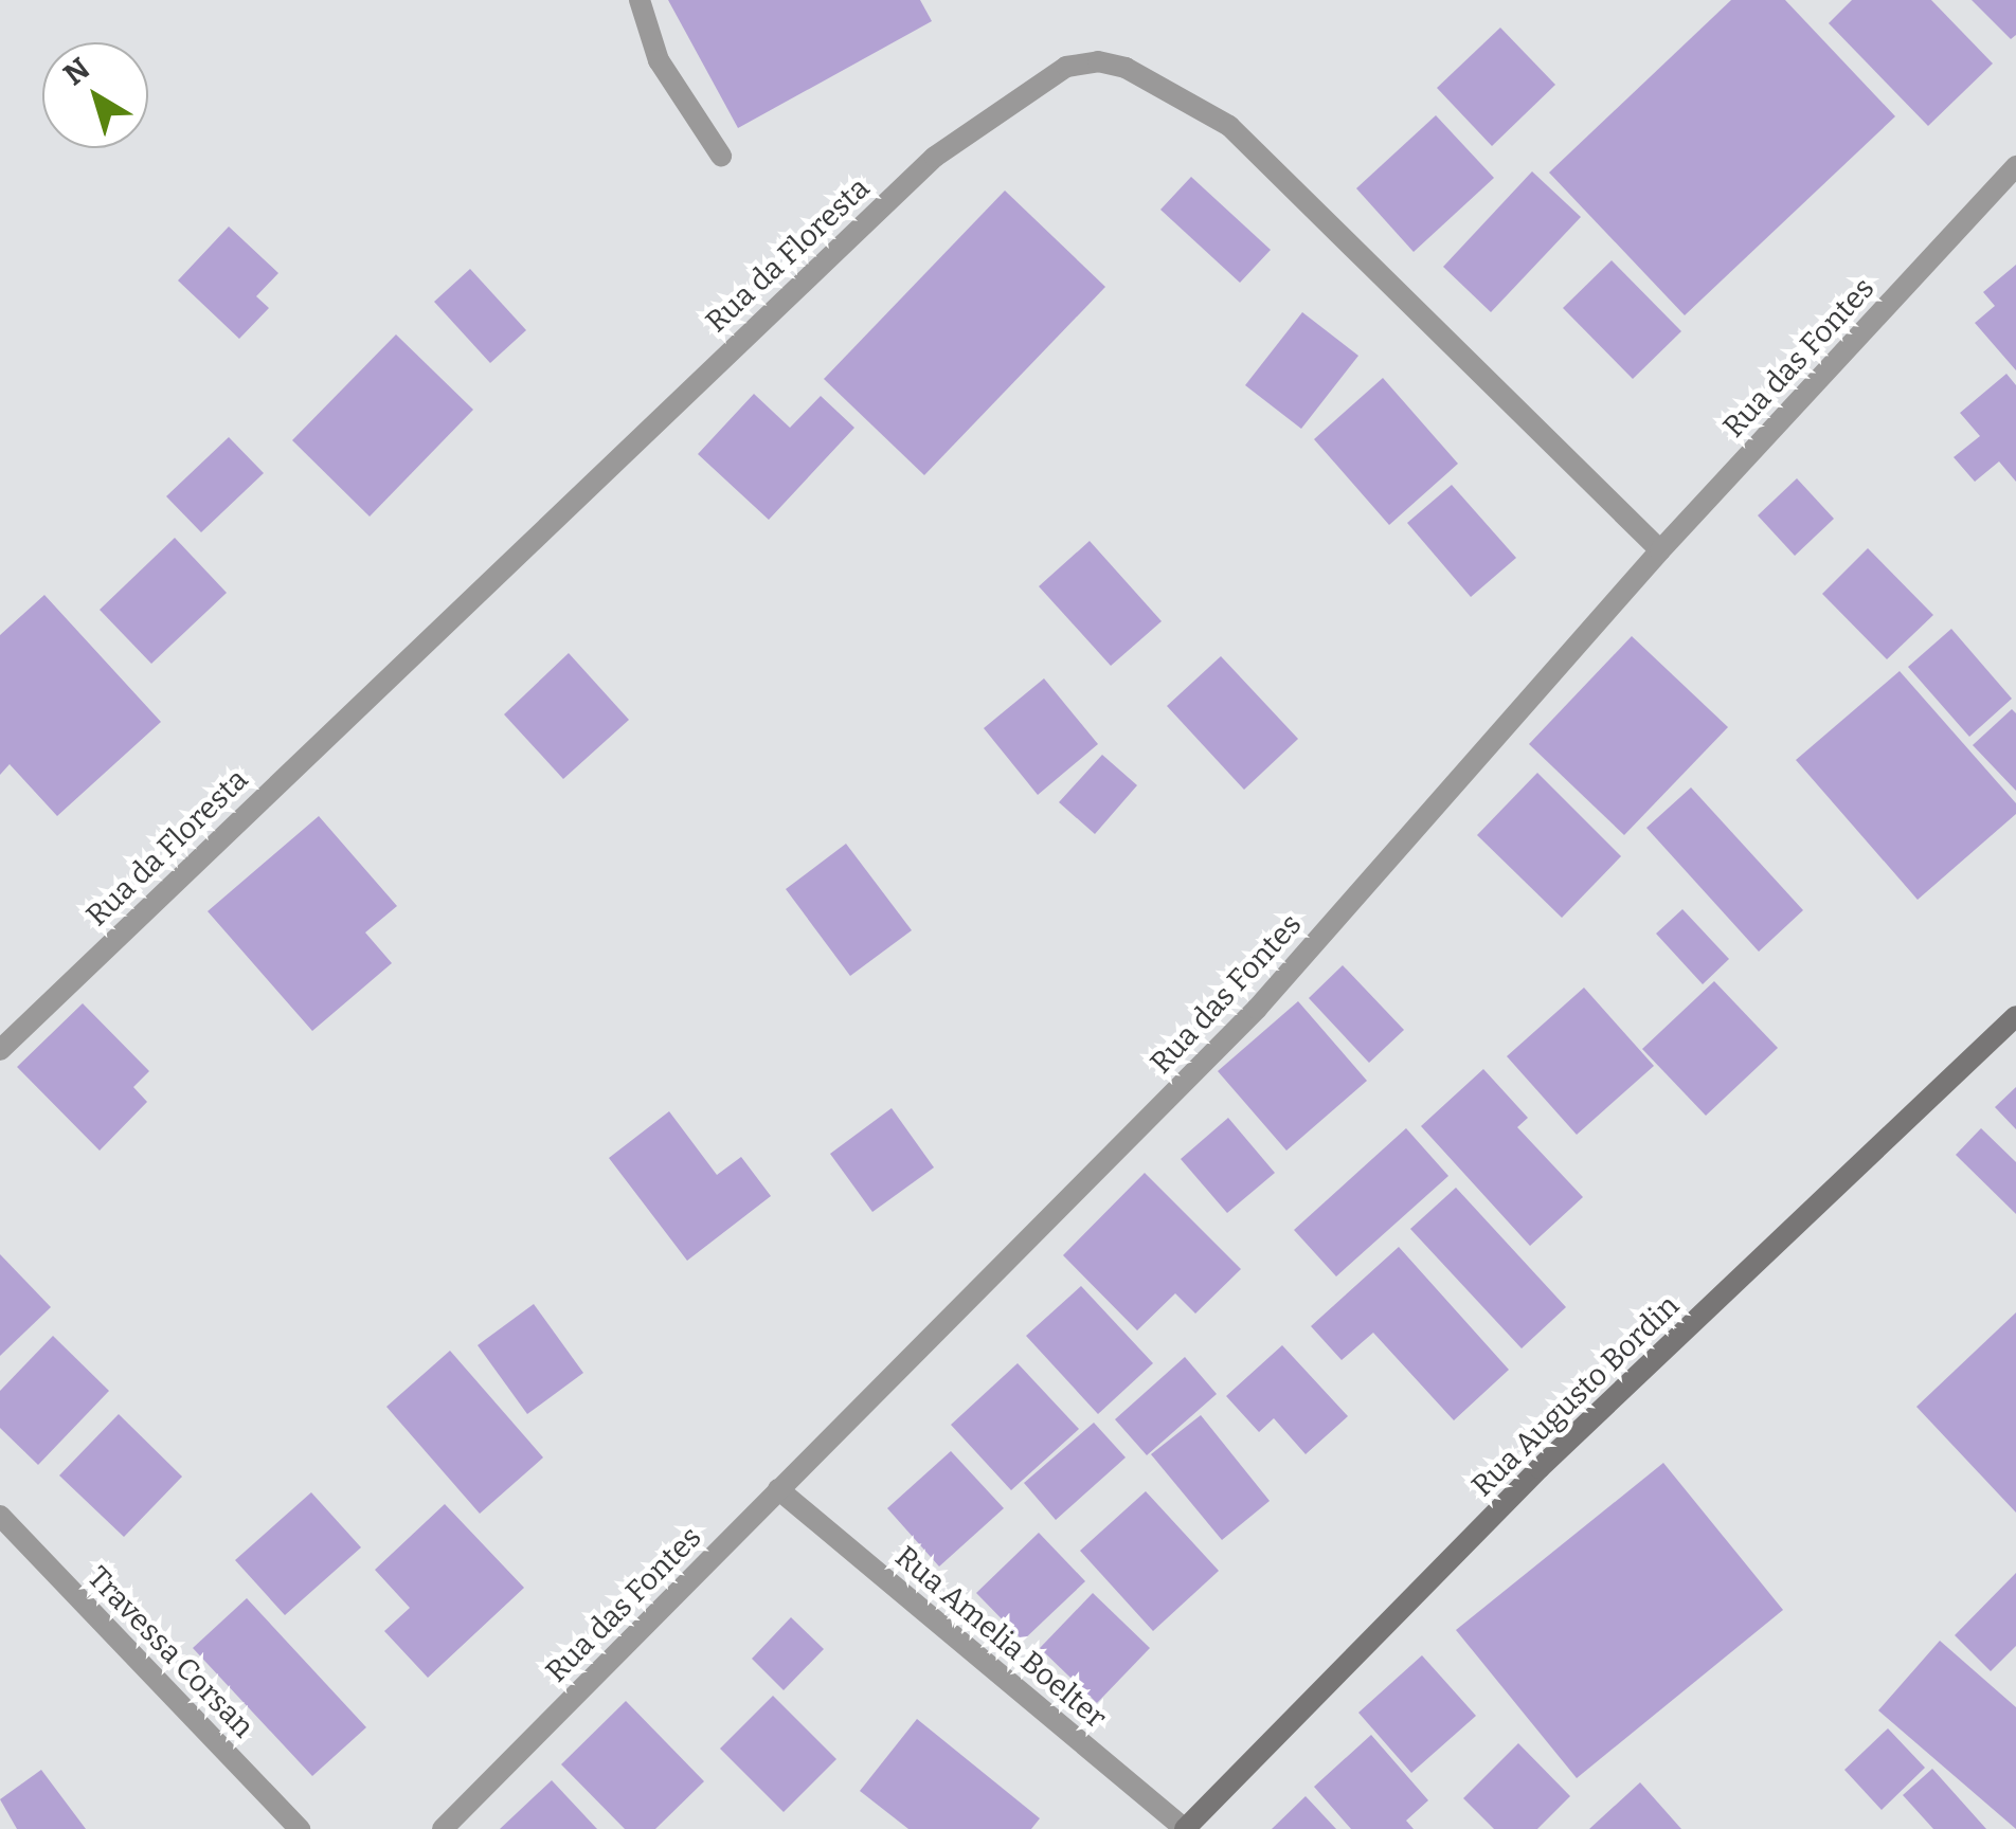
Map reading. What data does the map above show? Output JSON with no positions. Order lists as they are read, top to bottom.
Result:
{
  "streets": {
    "street": [
      "Rua da Floresta",
      "Rua das Fontes",
      "Rua Augusto Bordin",
      "Rua Amelia Boelter",
      "Travessa Corsan"
    ]
  },
  "crossings": [
    ["Rua da Floresta", "Rua das Fontes"],
    ["Rua das Fontes", "Rua Amelia Boelter"],
    ["Rua Augusto Bordin", "Rua Amelia Boelter"]
  ],
  "north": "top left"
}
